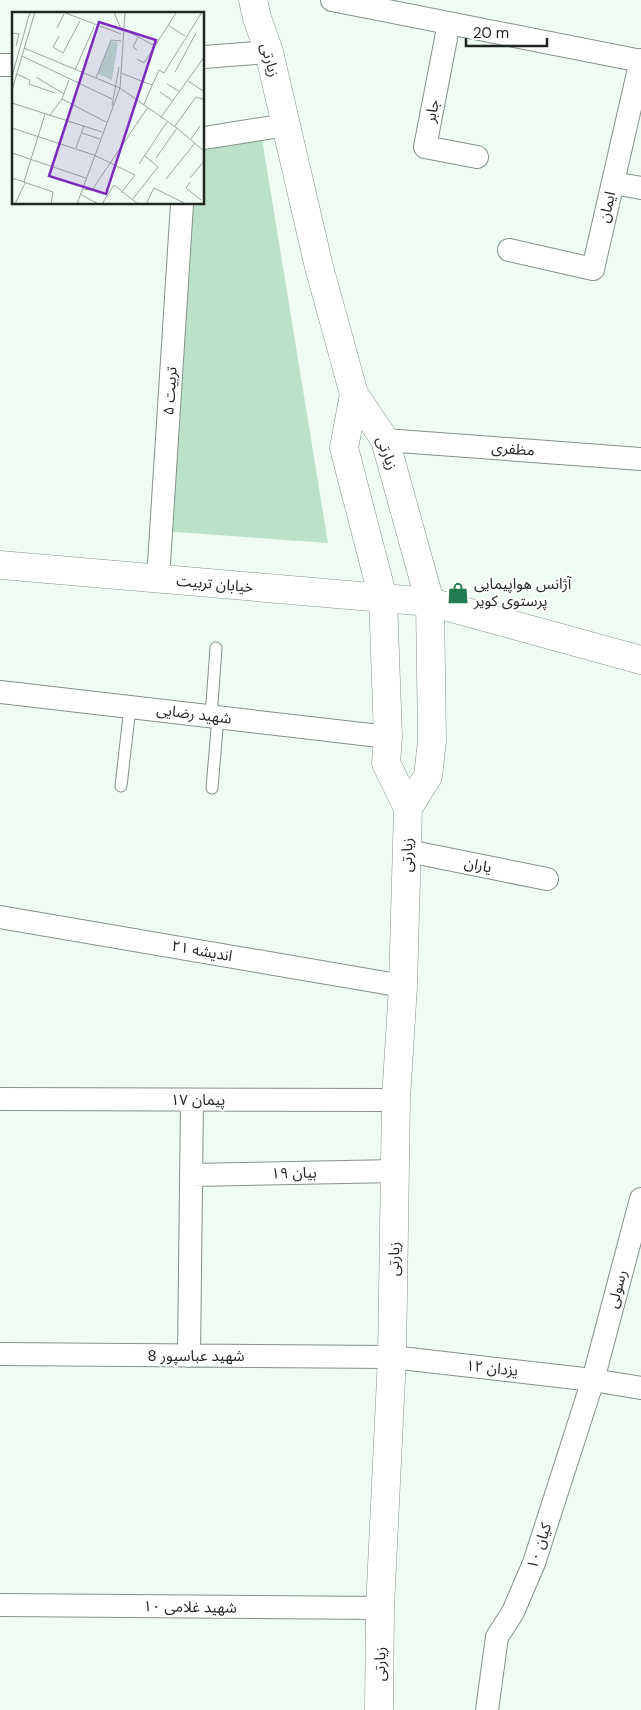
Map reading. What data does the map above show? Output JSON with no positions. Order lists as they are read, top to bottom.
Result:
{
  "streets": {
    "street": [
      "زیارتی",
      "جابر",
      "ایمان",
      "تربیت ۵",
      "مظفری",
      "خیابان تربیت",
      "شهید رضایی",
      "یاران",
      "اندیشه ۲۱",
      "پیمان ۱۷",
      "بیان ۱۹",
      "رسولی",
      "شهید عباسپور 8",
      "یزدان ۱۲",
      "کیان ۱۰",
      "شهید غلامی ۱۰"
    ]
  },
  "crossings": [
    ["زیارتی", "مظفری"],
    ["زیارتی", "خیابان تربیت"],
    ["زیارتی", "شهید رضایی"],
    ["زیارتی", "یاران"],
    ["زیارتی", "اندیشه ۲۱"],
    ["زیارتی", "پیمان ۱۷"],
    ["زیارتی", "بیان ۱۹"],
    ["زیارتی", "شهید عباسپور 8"],
    ["زیارتی", "یزدان ۱۲"],
    ["زیارتی", "شهید غلامی ۱۰"],
    ["تربیت ۵", "خیابان تربیت"],
    ["رسولی", "یزدان ۱۲"],
    ["رسولی", "کیان ۱۰"],
    ["شهید عباسپور 8", "یزدان ۱۲"],
    ["یزدان ۱۲", "کیان ۱۰"]
  ],
  "places": {
    "shop": ["آژانس هواپیمایی پرستوی کویر"]
  },
  "scale_bar": "20 m"
}
